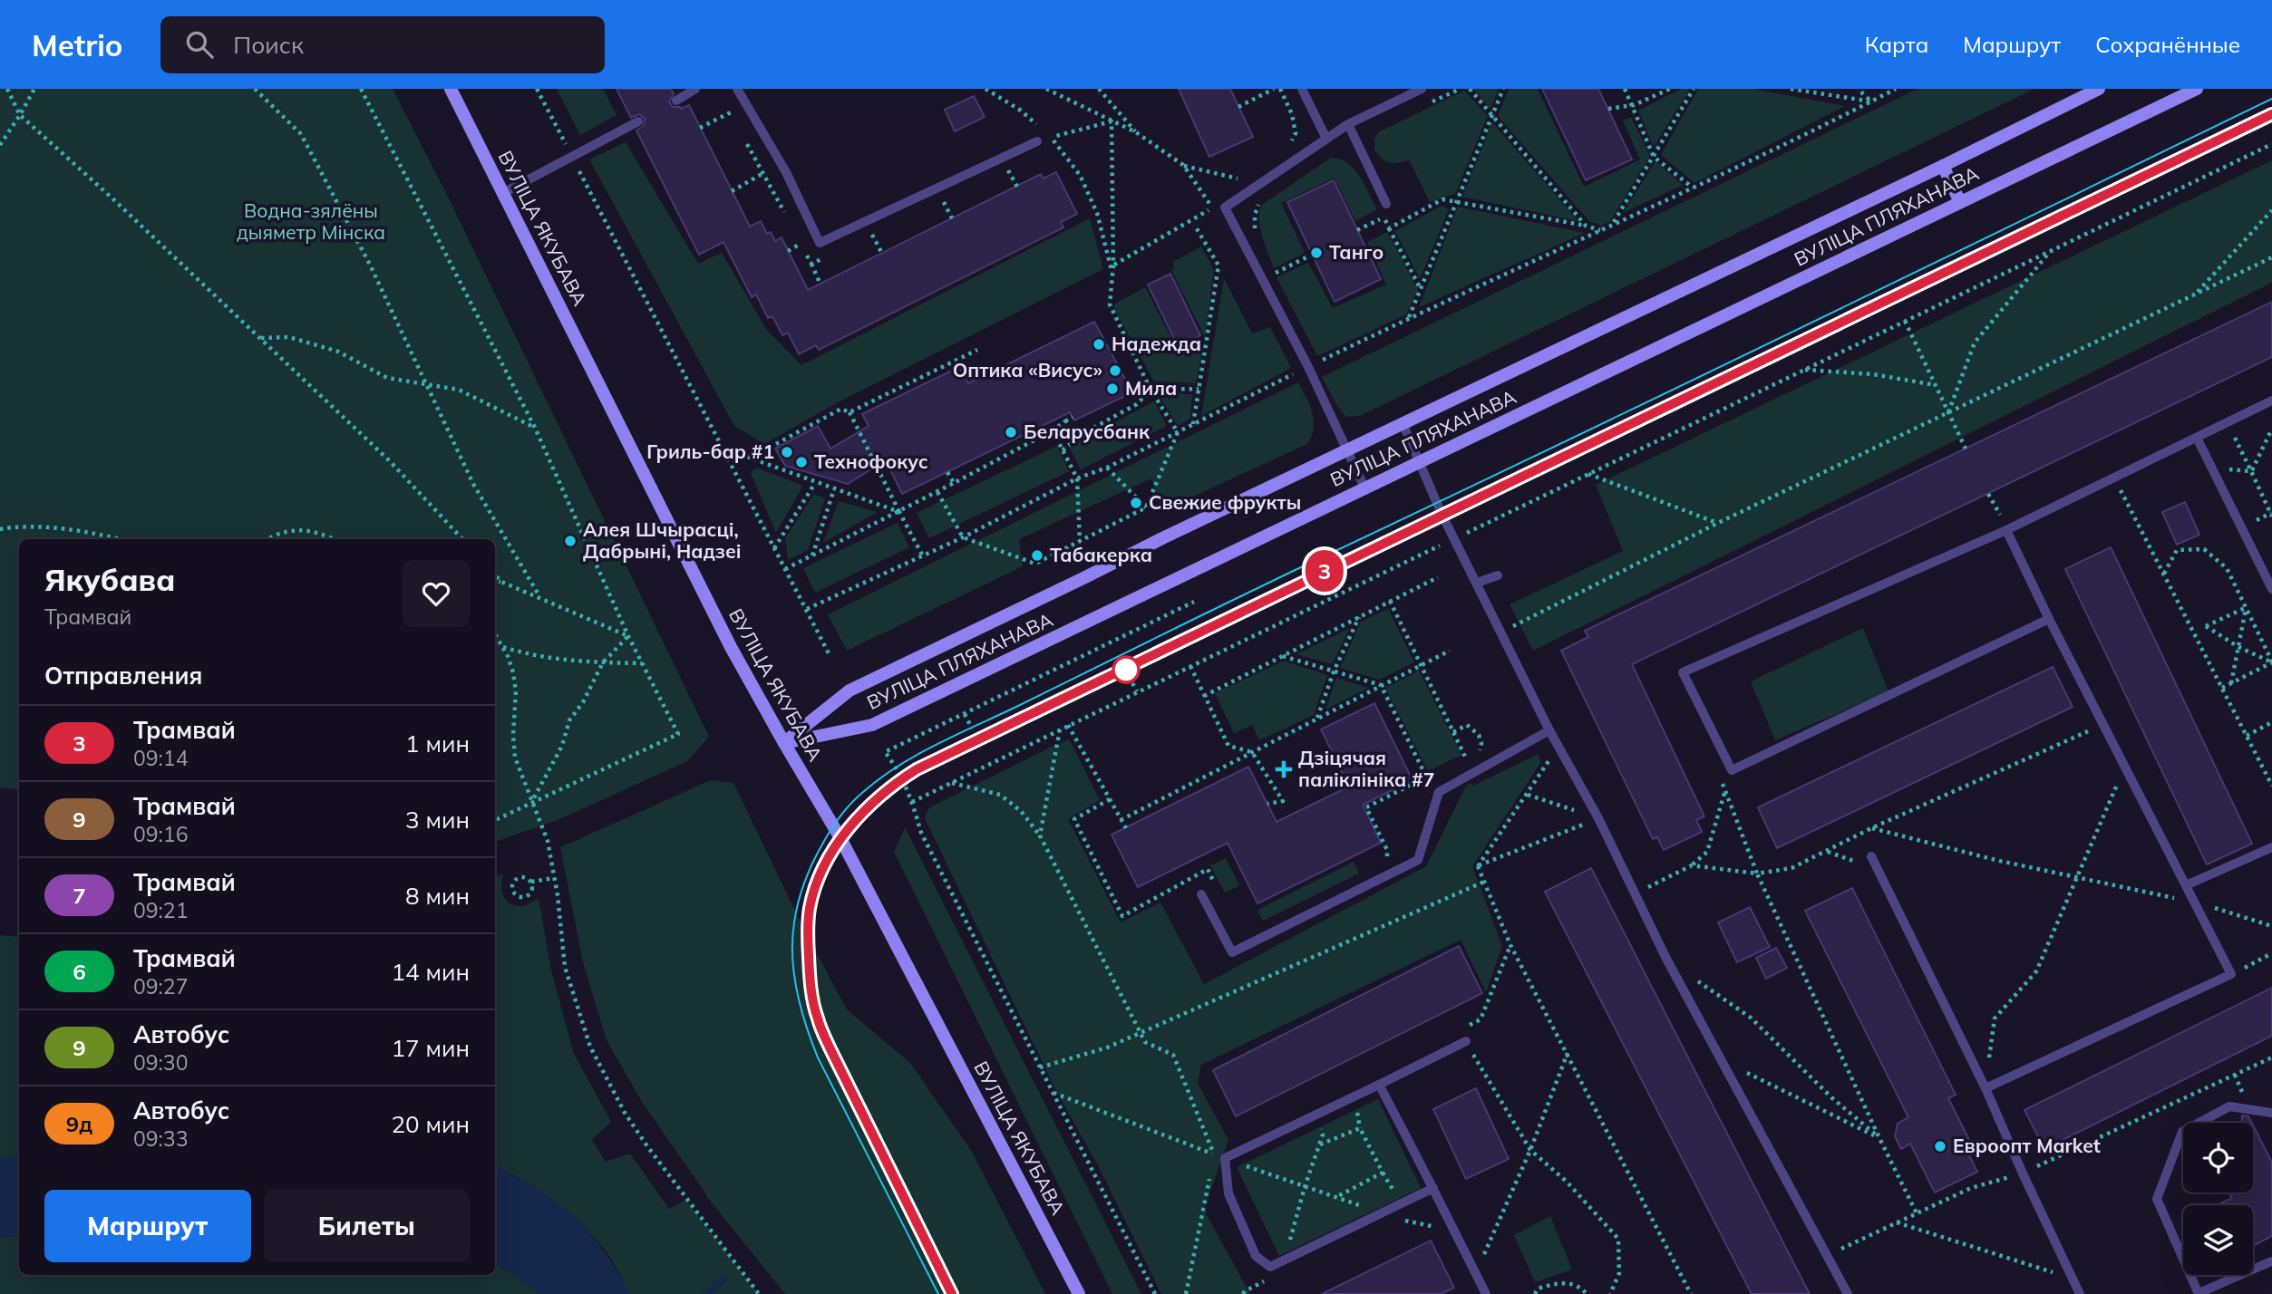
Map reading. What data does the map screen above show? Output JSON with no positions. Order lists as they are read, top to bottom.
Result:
{
  "streets": {
    "main road": ["ВУЛІЦА ПЛЯХАНАВА", "ВУЛІЦА ЯКУБАВА"]
  },
  "crossings": [
    ["ВУЛІЦА ПЛЯХАНАВА", "ВУЛІЦА ЯКУБАВА"]
  ],
  "parks": ["Водна-зялёны дыяметр Мінска"],
  "places": {
    "other": [
      "Танго",
      "Надежда",
      "Оптика «Висус»",
      "Мила",
      "Беларусбанк",
      "Гриль-бар #1",
      "Технофокус",
      "Свежие фрукты",
      "Алея Шчырасці, Дабрыні, Надзеі",
      "Табакерка",
      "Евроопт Market"
    ],
    "health": ["Дзіцячая паліклініка #7"]
  },
  "lines": ["tram line 3"],
  "page": {
    "header": "Metrio",
    "search": "Поиск",
    "nav": ["Карта", "Маршрут", "Сохранённые"],
    "on_map": "3",
    "heading": [
      ["Якубава", "Трамвай"],
      "Отправления"
    ],
    "list": [
      {
        "mark": "3",
        "name": "Трамвай",
        "note": "09:14",
        "value": "1 мин"
      },
      {
        "mark": "9",
        "name": "Трамвай",
        "note": "09:16",
        "value": "3 мин"
      },
      {
        "mark": "7",
        "name": "Трамвай",
        "note": "09:21",
        "value": "8 мин"
      },
      {
        "mark": "6",
        "name": "Трамвай",
        "note": "09:27",
        "value": "14 мин"
      },
      {
        "mark": "9",
        "name": "Автобус",
        "note": "09:30",
        "value": "17 мин"
      },
      {
        "mark": "9д",
        "name": "Автобус",
        "note": "09:33",
        "value": "20 мин"
      }
    ],
    "buttons": ["Маршрут", "Билеты"]
  }
}
